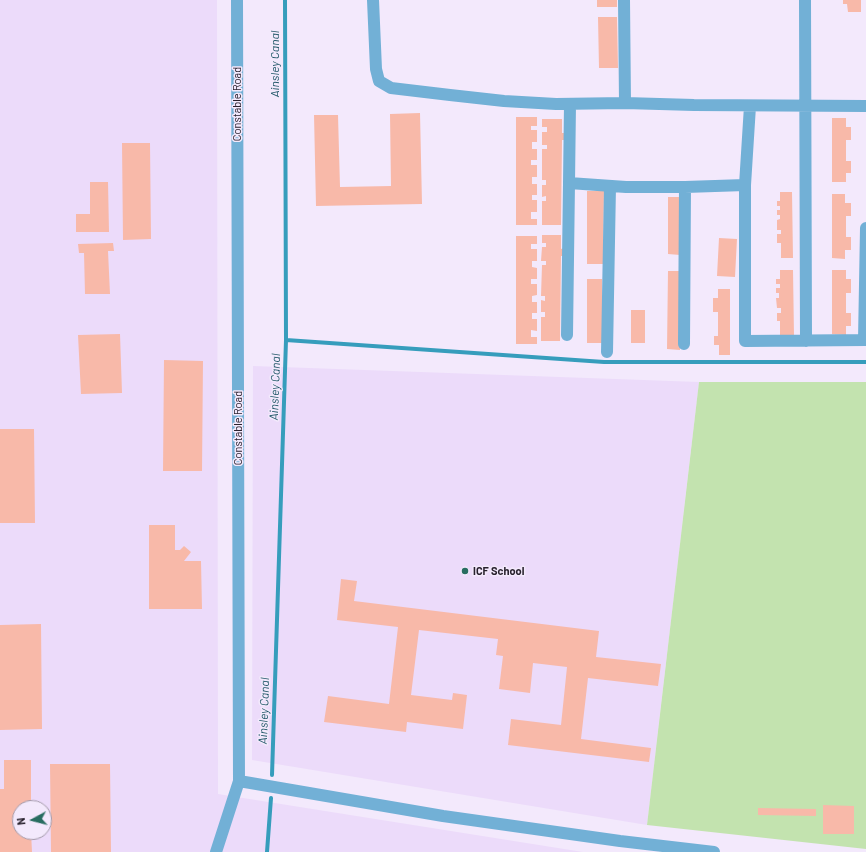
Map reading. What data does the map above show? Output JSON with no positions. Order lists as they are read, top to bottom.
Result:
{
  "streets": {
    "street": ["Constable Road"]
  },
  "water": ["Ainsley Canal"],
  "places": ["ICF School"],
  "north": "left"
}
